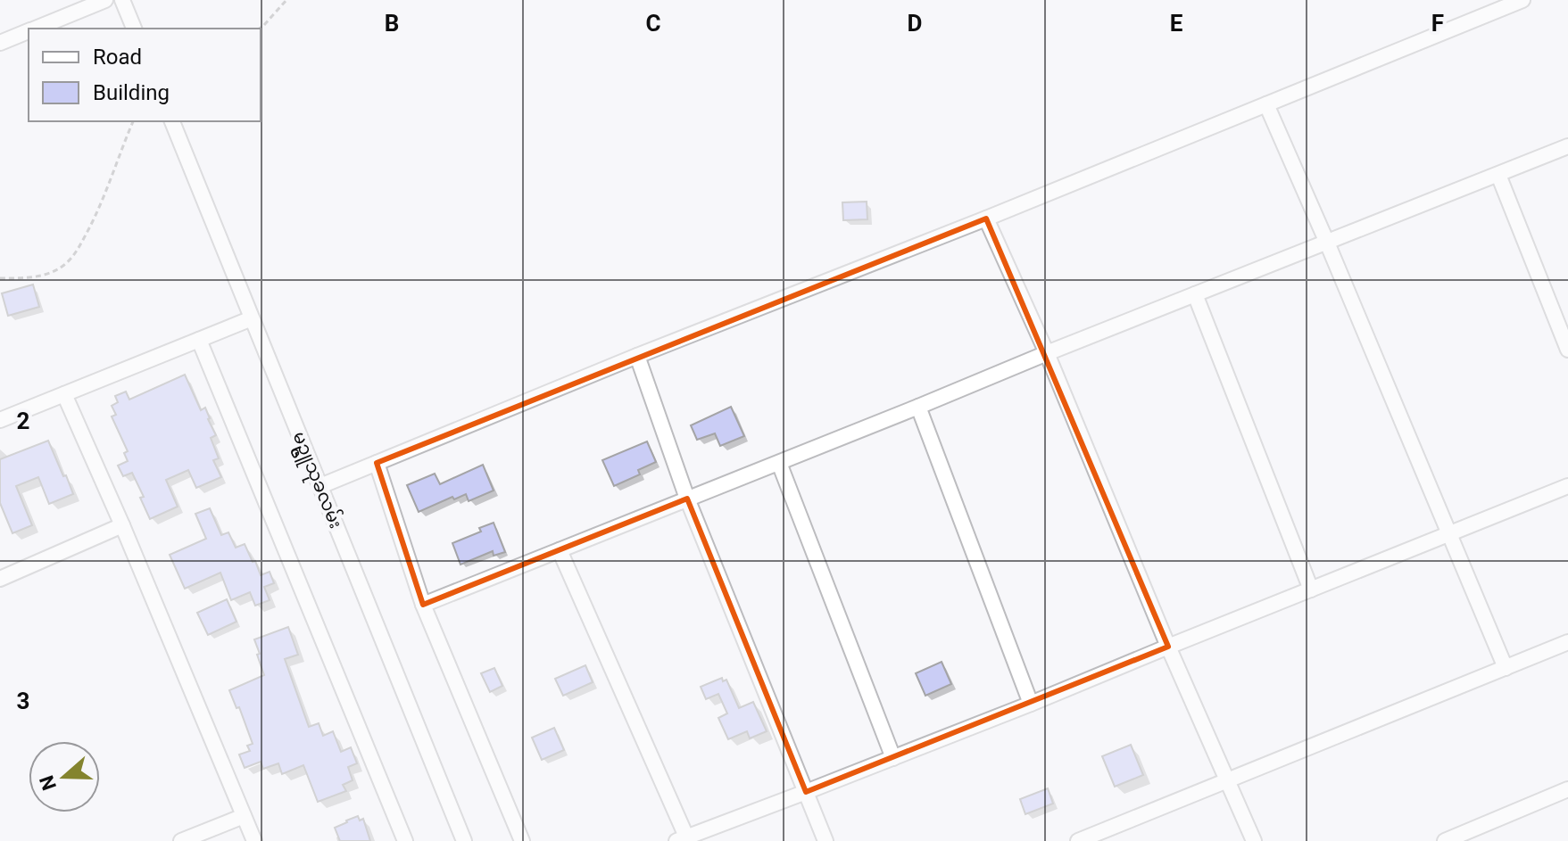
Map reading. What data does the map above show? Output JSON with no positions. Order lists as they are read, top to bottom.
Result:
{
  "streets": {
    "street": ["မဥ္ဇူသုခလမ်း"]
  },
  "legend": ["Road", "Building"],
  "north": "left",
  "grid": {
    "columns": [
      "B",
      "C",
      "D",
      "E",
      "F"
    ],
    "rows": ["2", "3"]
  }
}
